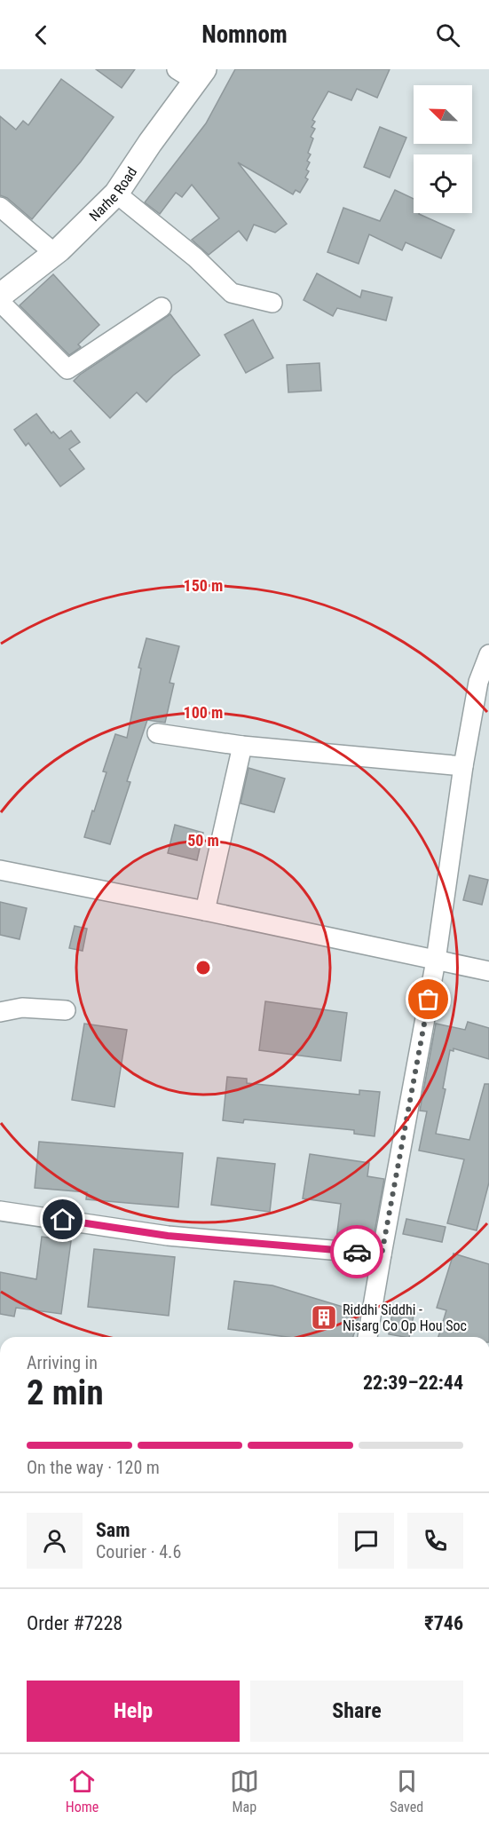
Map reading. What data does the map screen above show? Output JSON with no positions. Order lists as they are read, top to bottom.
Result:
{
  "streets": {
    "street": ["Narhe Road"]
  },
  "places": {
    "building": ["Riddhi Siddhi - Nisarg Co Op Hou Soc"]
  },
  "north": "top left",
  "page": {
    "header": "Nomnom",
    "heading": ["2 min", "Arriving in", "22:39–22:44"],
    "panel": [
      "Sam",
      "Courier · 4.6",
      "Order #7228",
      "₹746"
    ],
    "bar": "On the way · 120 m",
    "buttons": ["Help", "Share"],
    "tabs": ["Home", "Map", "Saved"]
  },
  "rings": ["150 m", "100 m", "50 m"]
}
